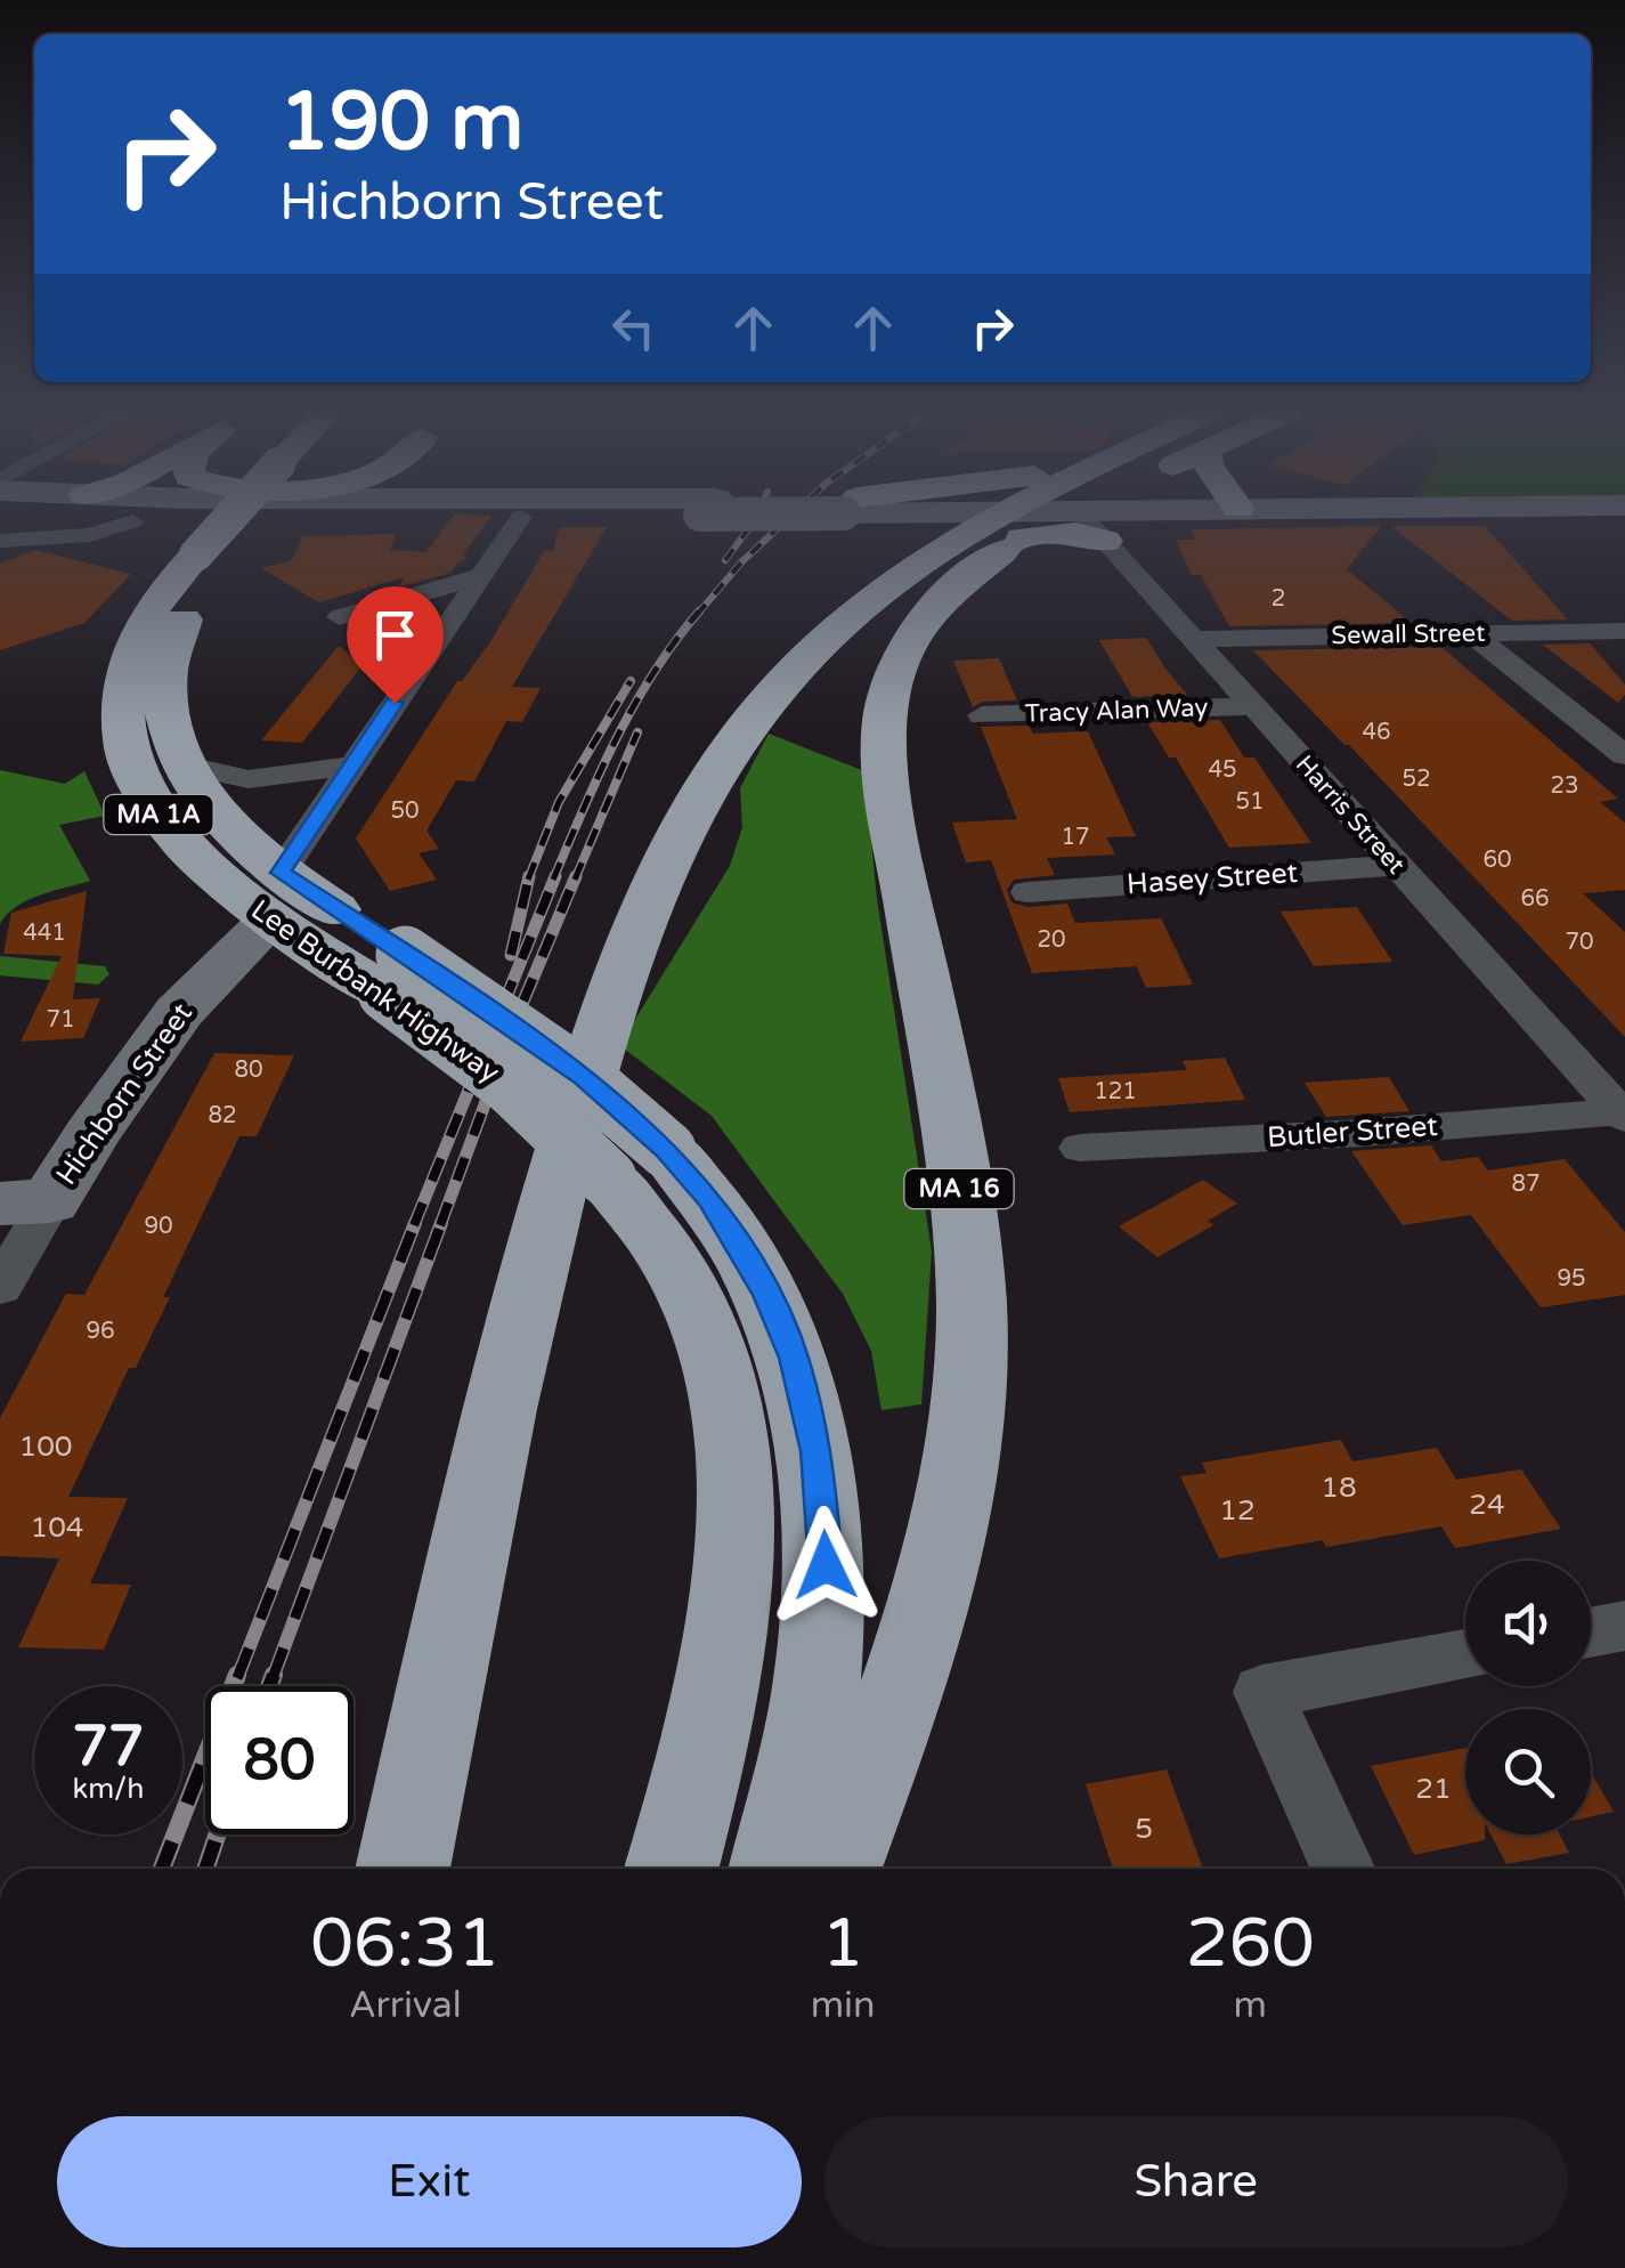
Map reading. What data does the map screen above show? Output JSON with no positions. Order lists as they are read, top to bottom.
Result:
{
  "streets": {
    "highway": ["MA 1A", "Lee Burbank Highway", "MA 16"],
    "main road": ["Hichborn Street"],
    "street": [
      "Sewall Street",
      "Tracy Alan Way",
      "Harris Street",
      "Hasey Street",
      "Butler Street"
    ]
  },
  "crossings": [
    ["Sewall Street", "Harris Street"],
    ["Tracy Alan Way", "Harris Street"],
    ["Harris Street", "Hasey Street"],
    ["Harris Street", "Butler Street"],
    ["Lee Burbank Highway", "Hichborn Street"]
  ],
  "house_numbers": [
    "2",
    "46",
    "45",
    "52",
    "23",
    "51",
    "50",
    "17",
    "60",
    "66",
    "441",
    "20",
    "70",
    "71",
    "80",
    "121",
    "82",
    "87",
    "90",
    "95",
    "96",
    "100",
    "18",
    "24",
    "12",
    "104",
    "21",
    "5"
  ],
  "page": {
    "turn": ["190 m", "Hichborn Street"],
    "speed": "77 km/h",
    "limit": "80",
    "eta": [
      "06:31",
      "Arrival",
      "1",
      "min",
      "260",
      "m"
    ],
    "buttons": ["Exit", "Share"]
  }
}
